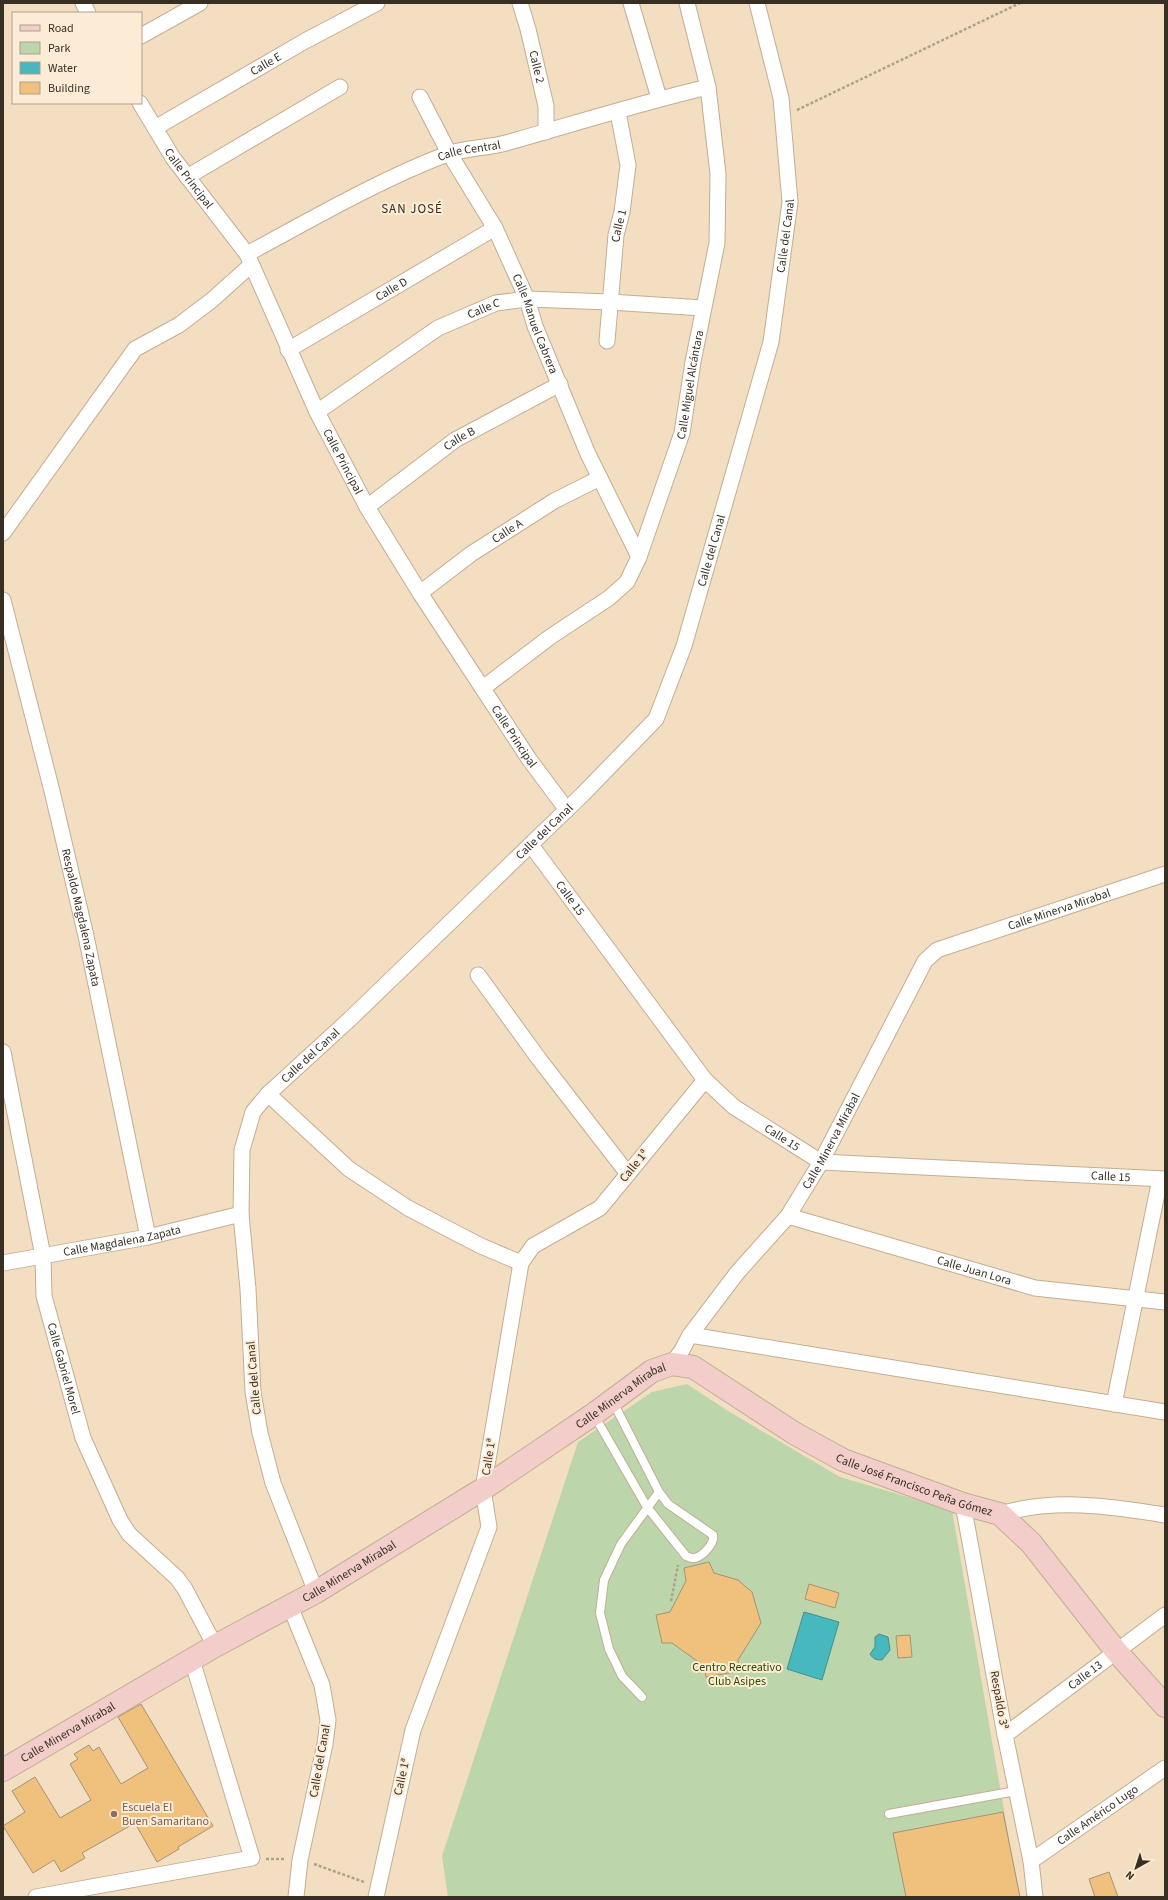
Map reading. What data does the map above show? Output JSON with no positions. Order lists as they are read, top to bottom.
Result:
{
  "streets": {
    "street": [
      "Calle E",
      "Calle 2",
      "Calle Central",
      "Calle Principal",
      "Calle 1",
      "Calle del Canal",
      "Calle D",
      "Calle C",
      "Calle Manuel Cabrera",
      "Calle Miguel Alcántara",
      "Calle B",
      "Calle A",
      "Calle 15",
      "Calle Minerva Mirabal",
      "Respaldo Magdalena Zapata",
      "Calle 1ª",
      "Calle Magdalena Zapata",
      "Calle Juan Lora",
      "Calle Gabriel Morel",
      "Calle José Francisco Peña Gómez",
      "Calle 13",
      "Respaldo 3ª",
      "Calle Américo Lugo"
    ]
  },
  "crossings": [
    ["Calle E", "Calle Principal"],
    ["Calle 2", "Calle Central"],
    ["Calle Central", "Calle Principal"],
    ["Calle Central", "Calle 1"],
    ["Calle Central", "Calle Manuel Cabrera"],
    ["Calle Central", "Calle Miguel Alcántara"],
    ["Calle Principal", "Calle del Canal"],
    ["Calle Principal", "Calle D"],
    ["Calle Principal", "Calle C"],
    ["Calle Principal", "Calle Miguel Alcántara"],
    ["Calle Principal", "Calle B"],
    ["Calle Principal", "Calle A"],
    ["Calle 1", "Calle C"],
    ["Calle del Canal", "Calle 15"],
    ["Calle del Canal", "Calle Minerva Mirabal"],
    ["Calle del Canal", "Calle Magdalena Zapata"],
    ["Calle D", "Calle Manuel Cabrera"],
    ["Calle C", "Calle Manuel Cabrera"],
    ["Calle C", "Calle Miguel Alcántara"],
    ["Calle Manuel Cabrera", "Calle Miguel Alcántara"],
    ["Calle Manuel Cabrera", "Calle B"],
    ["Calle Manuel Cabrera", "Calle A"],
    ["Calle 15", "Calle Minerva Mirabal"],
    ["Calle 15", "Calle 1ª"],
    ["Calle Minerva Mirabal", "Calle 1ª"],
    ["Calle Minerva Mirabal", "Calle Juan Lora"],
    ["Calle Minerva Mirabal", "Calle Gabriel Morel"],
    ["Calle Minerva Mirabal", "Calle José Francisco Peña Gómez"],
    ["Respaldo Magdalena Zapata", "Calle Magdalena Zapata"],
    ["Calle Magdalena Zapata", "Calle Gabriel Morel"],
    ["Calle José Francisco Peña Gómez", "Calle 13"],
    ["Calle José Francisco Peña Gómez", "Respaldo 3ª"],
    ["Calle 13", "Respaldo 3ª"],
    ["Respaldo 3ª", "Calle Américo Lugo"]
  ],
  "districts": ["SAN JOSÉ"],
  "parks": ["Centro Recreativo Club Asipes"],
  "places": ["Escuela El Buen Samaritano"],
  "legend": [
    "Road",
    "Park",
    "Water",
    "Building"
  ],
  "north": "bottom left"
}
